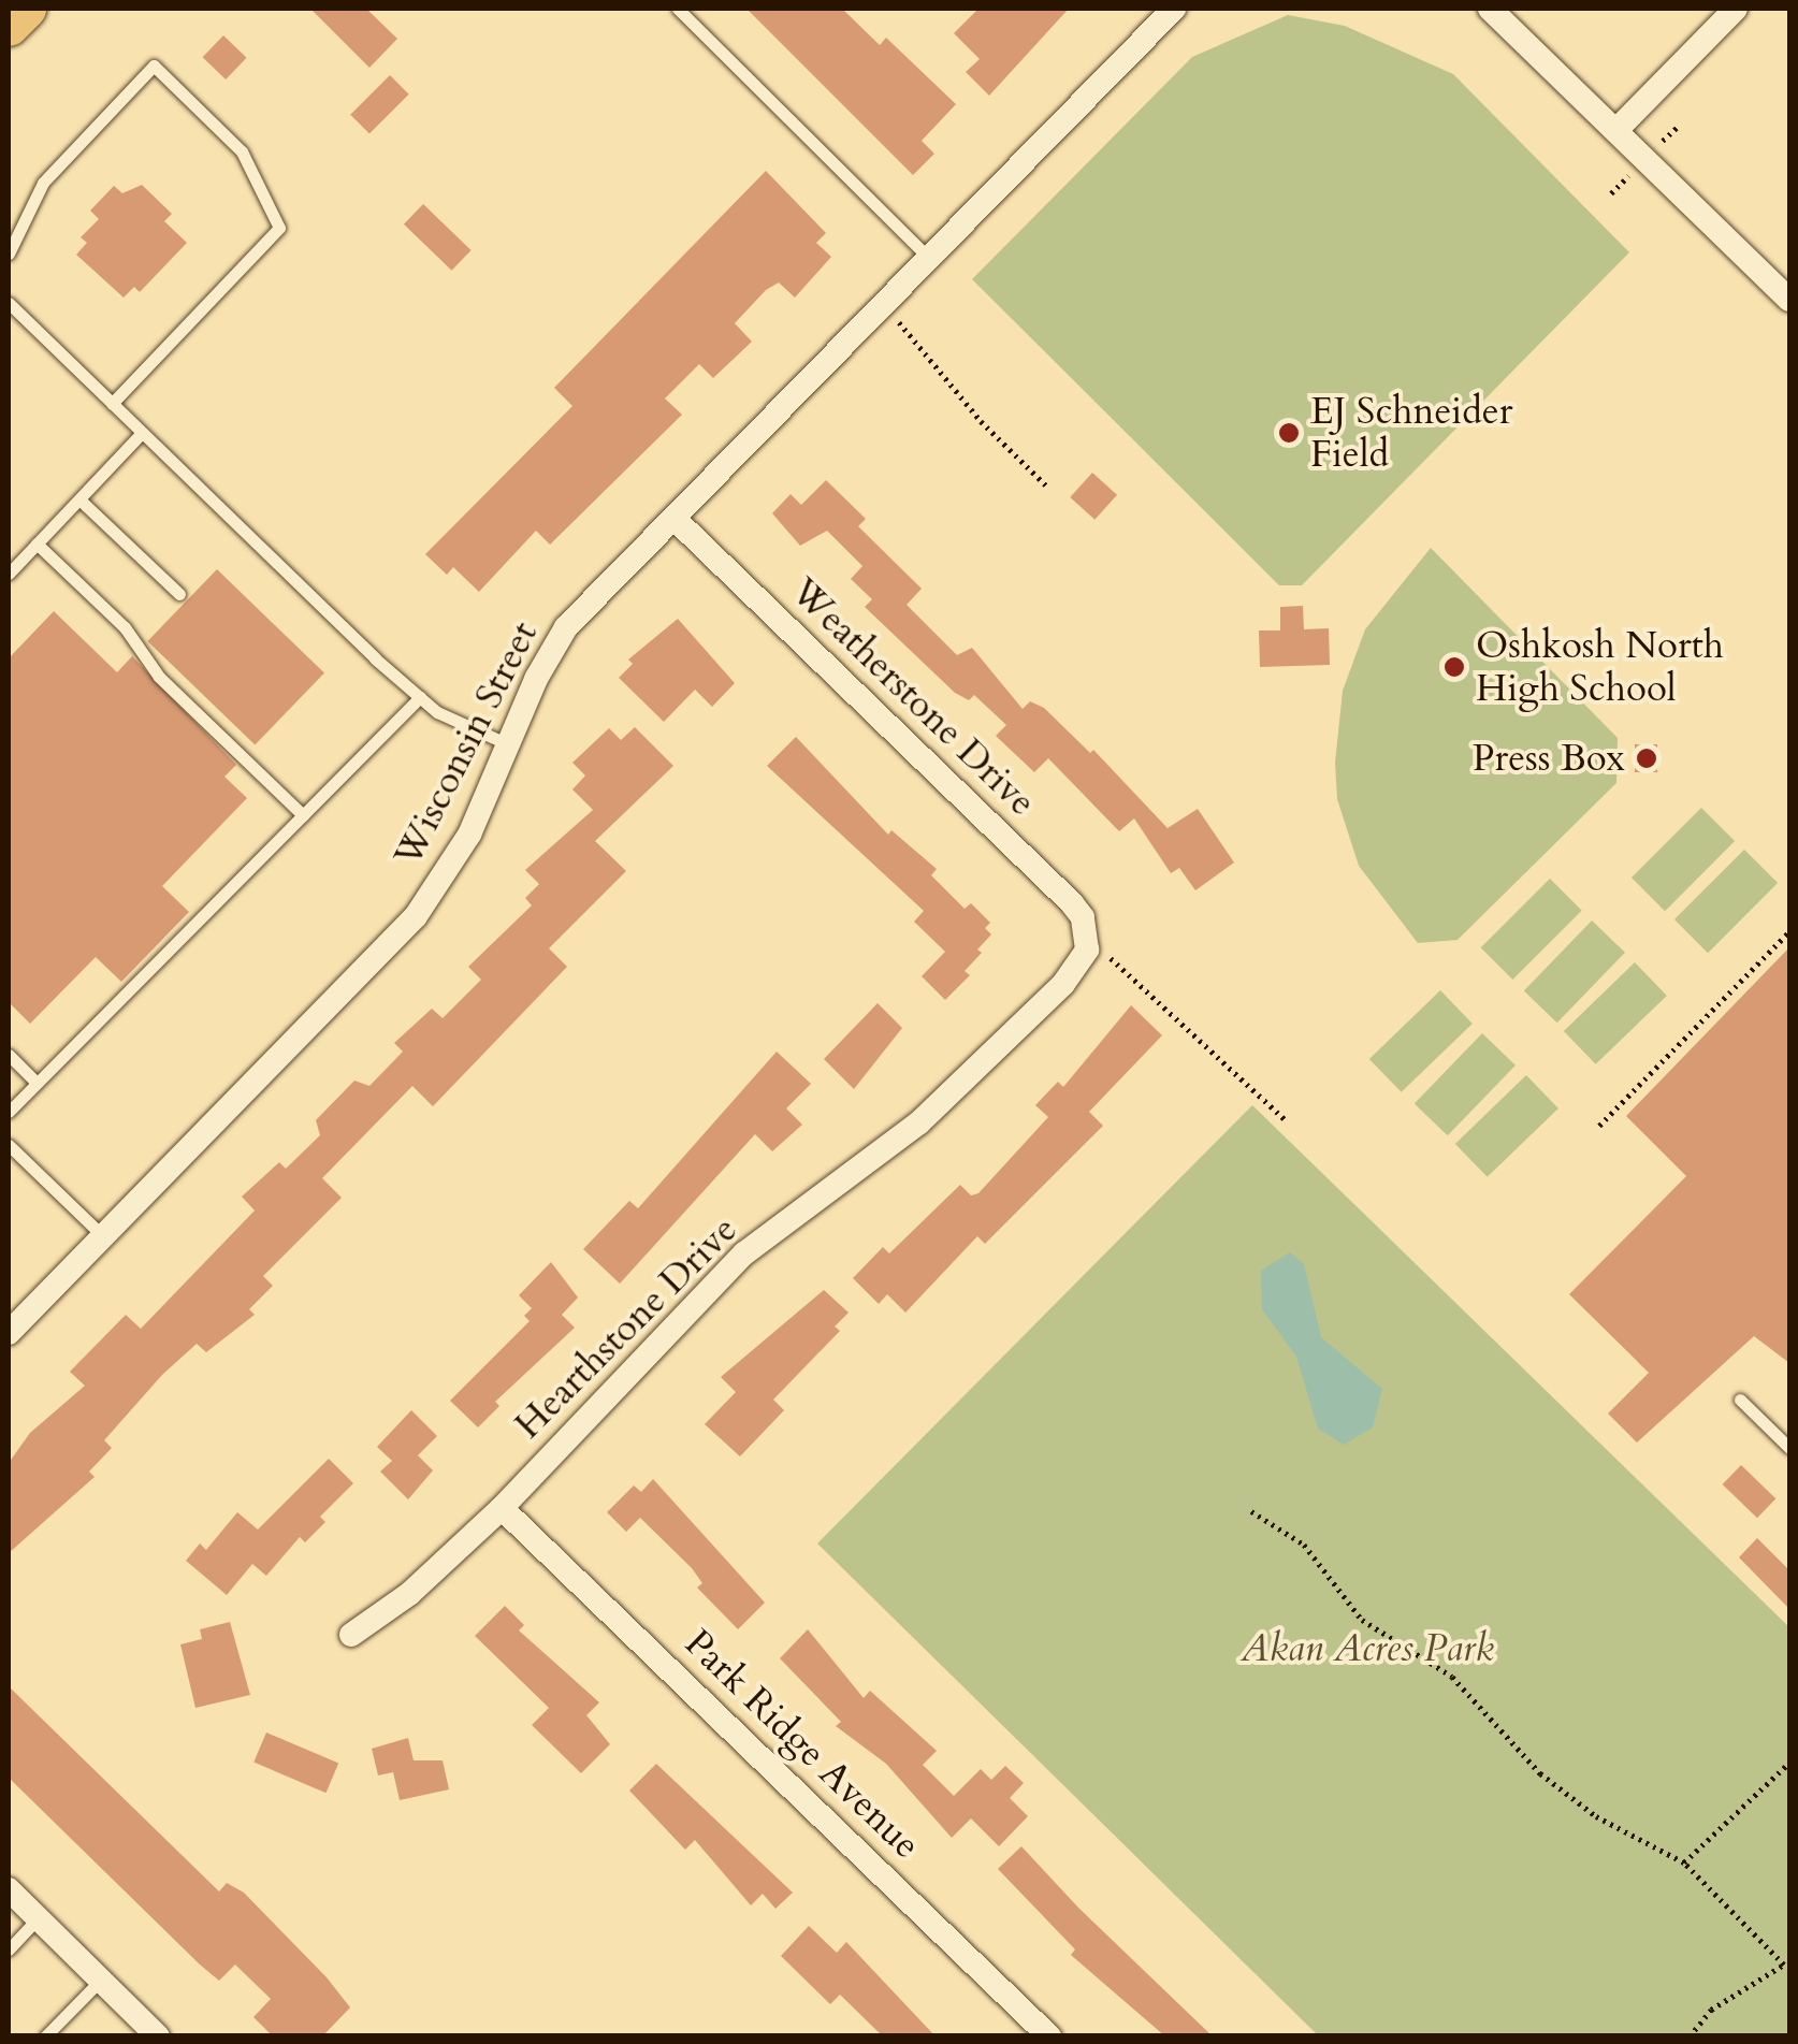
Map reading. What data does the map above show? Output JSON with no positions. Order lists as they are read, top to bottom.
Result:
{
  "streets": {
    "street": [
      "Weatherstone Drive",
      "Wisconsin Street",
      "Hearthstone Drive",
      "Park Ridge Avenue"
    ]
  },
  "crossings": [
    ["Weatherstone Drive", "Wisconsin Street"],
    ["Weatherstone Drive", "Hearthstone Drive"],
    ["Hearthstone Drive", "Park Ridge Avenue"]
  ],
  "parks": ["Akan Acres Park"],
  "places": ["EJ Schneider Field", "Oshkosh North High School", "Press Box"]
}
